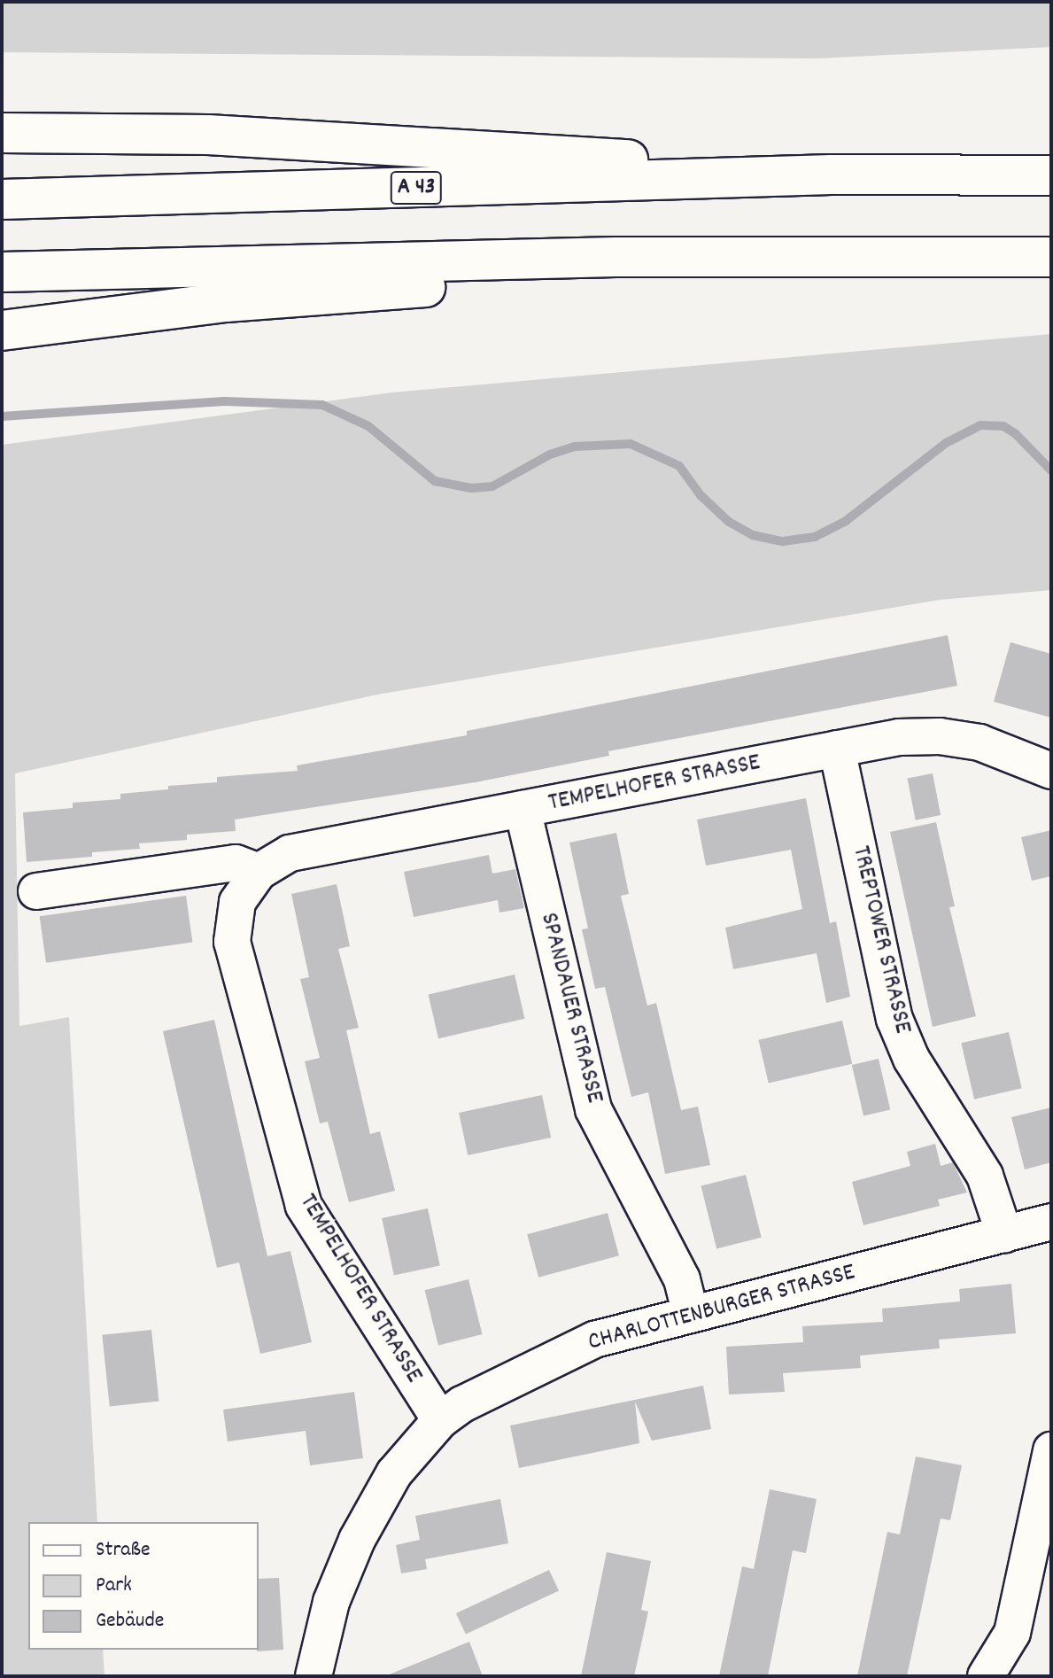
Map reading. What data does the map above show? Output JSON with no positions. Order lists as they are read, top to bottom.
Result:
{
  "streets": {
    "highway": ["A 43"],
    "street": [
      "TEMPELHOFER STRASSE",
      "TREPTOWER STRASSE",
      "SPANDAUER STRASSE",
      "CHARLOTTENBURGER STRASSE"
    ]
  },
  "crossings": [
    ["TEMPELHOFER STRASSE", "TREPTOWER STRASSE"],
    ["TEMPELHOFER STRASSE", "SPANDAUER STRASSE"],
    ["TEMPELHOFER STRASSE", "CHARLOTTENBURGER STRASSE"],
    ["TREPTOWER STRASSE", "CHARLOTTENBURGER STRASSE"],
    ["SPANDAUER STRASSE", "CHARLOTTENBURGER STRASSE"]
  ],
  "legend": ["Straße", "Park", "Gebäude"]
}
